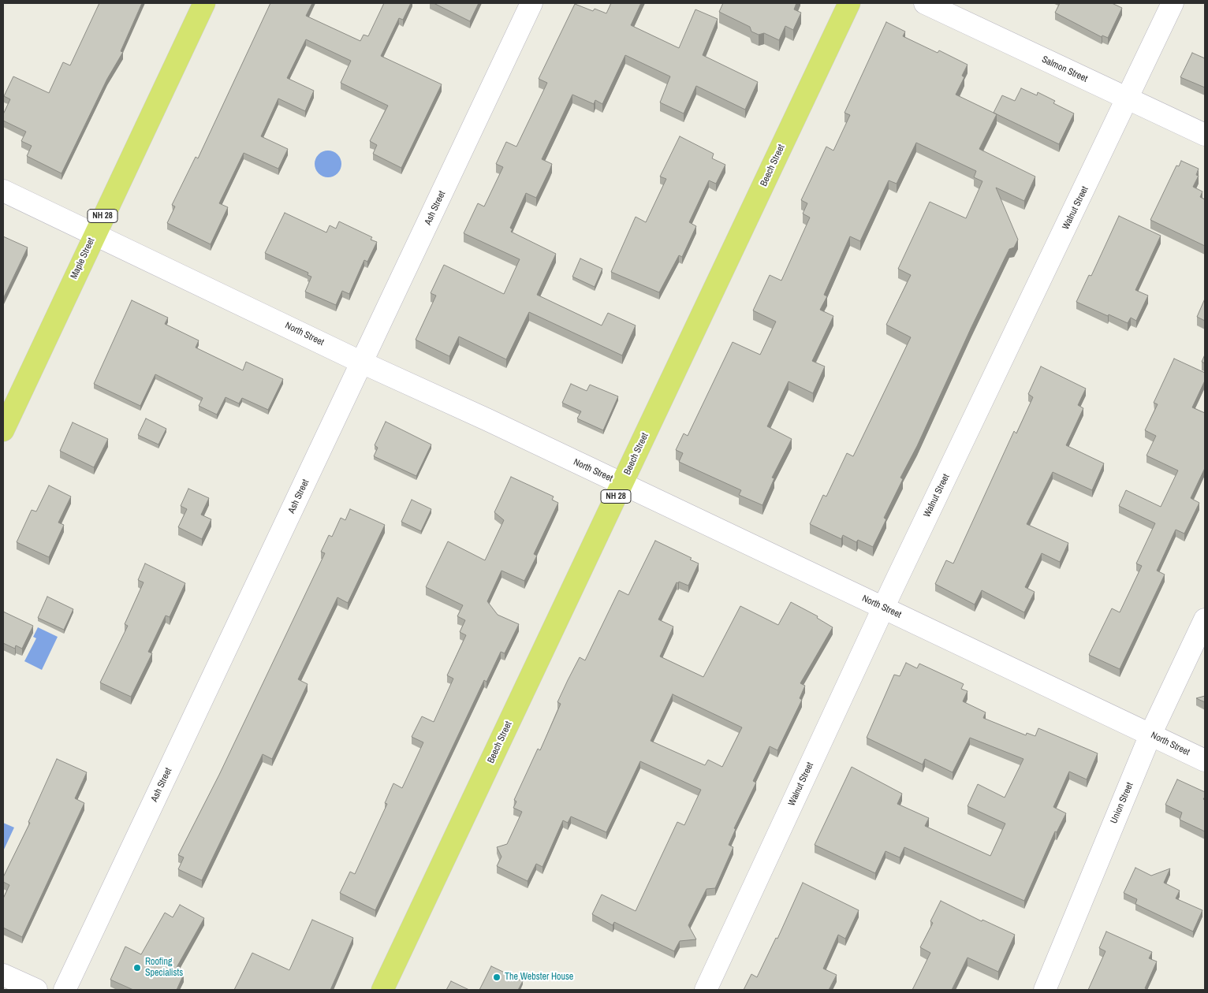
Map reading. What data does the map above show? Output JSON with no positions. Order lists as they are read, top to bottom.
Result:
{
  "streets": {
    "main road": ["Beech Street", "NH 28", "Maple Street"],
    "street": [
      "Salmon Street",
      "Ash Street",
      "Walnut Street",
      "North Street",
      "Union Street"
    ]
  },
  "crossings": [
    ["Salmon Street", "Walnut Street"],
    ["Beech Street", "North Street"],
    ["Ash Street", "North Street"],
    ["Walnut Street", "North Street"],
    ["Maple Street", "North Street"],
    ["North Street", "Union Street"]
  ],
  "places": ["Roofing Specialists", "The Webster House"]
}
